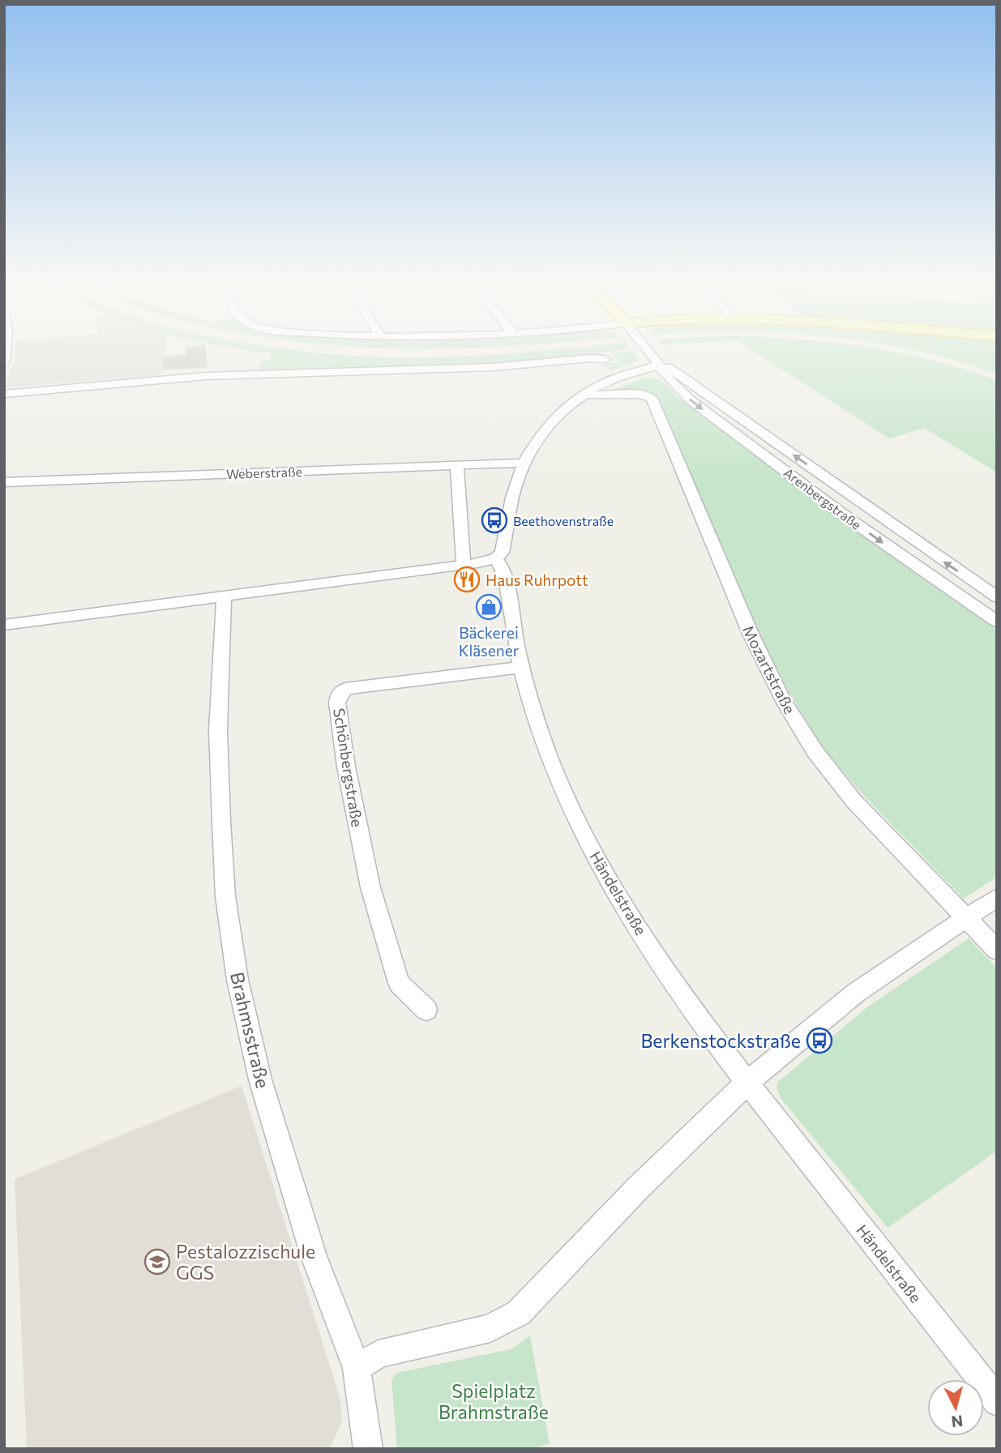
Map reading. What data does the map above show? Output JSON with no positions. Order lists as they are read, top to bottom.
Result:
{
  "streets": {
    "street": [
      "Weberstraße",
      "Arenbergstraße",
      "Mozartstraße",
      "Schönbergstraße",
      "Händelstraße",
      "Brahmsstraße"
    ]
  },
  "crossings": [
    ["Schönbergstraße", "Händelstraße"]
  ],
  "parks": ["Spielplatz Brahmstraße"],
  "places": {
    "bus stop": ["Beethovenstraße", "Berkenstockstraße"],
    "restaurant": ["Haus Ruhrpott"],
    "shop": ["Bäckerei Kläsener"],
    "school or university": ["Pestalozzischule GGS"]
  },
  "north": "bottom"
}
